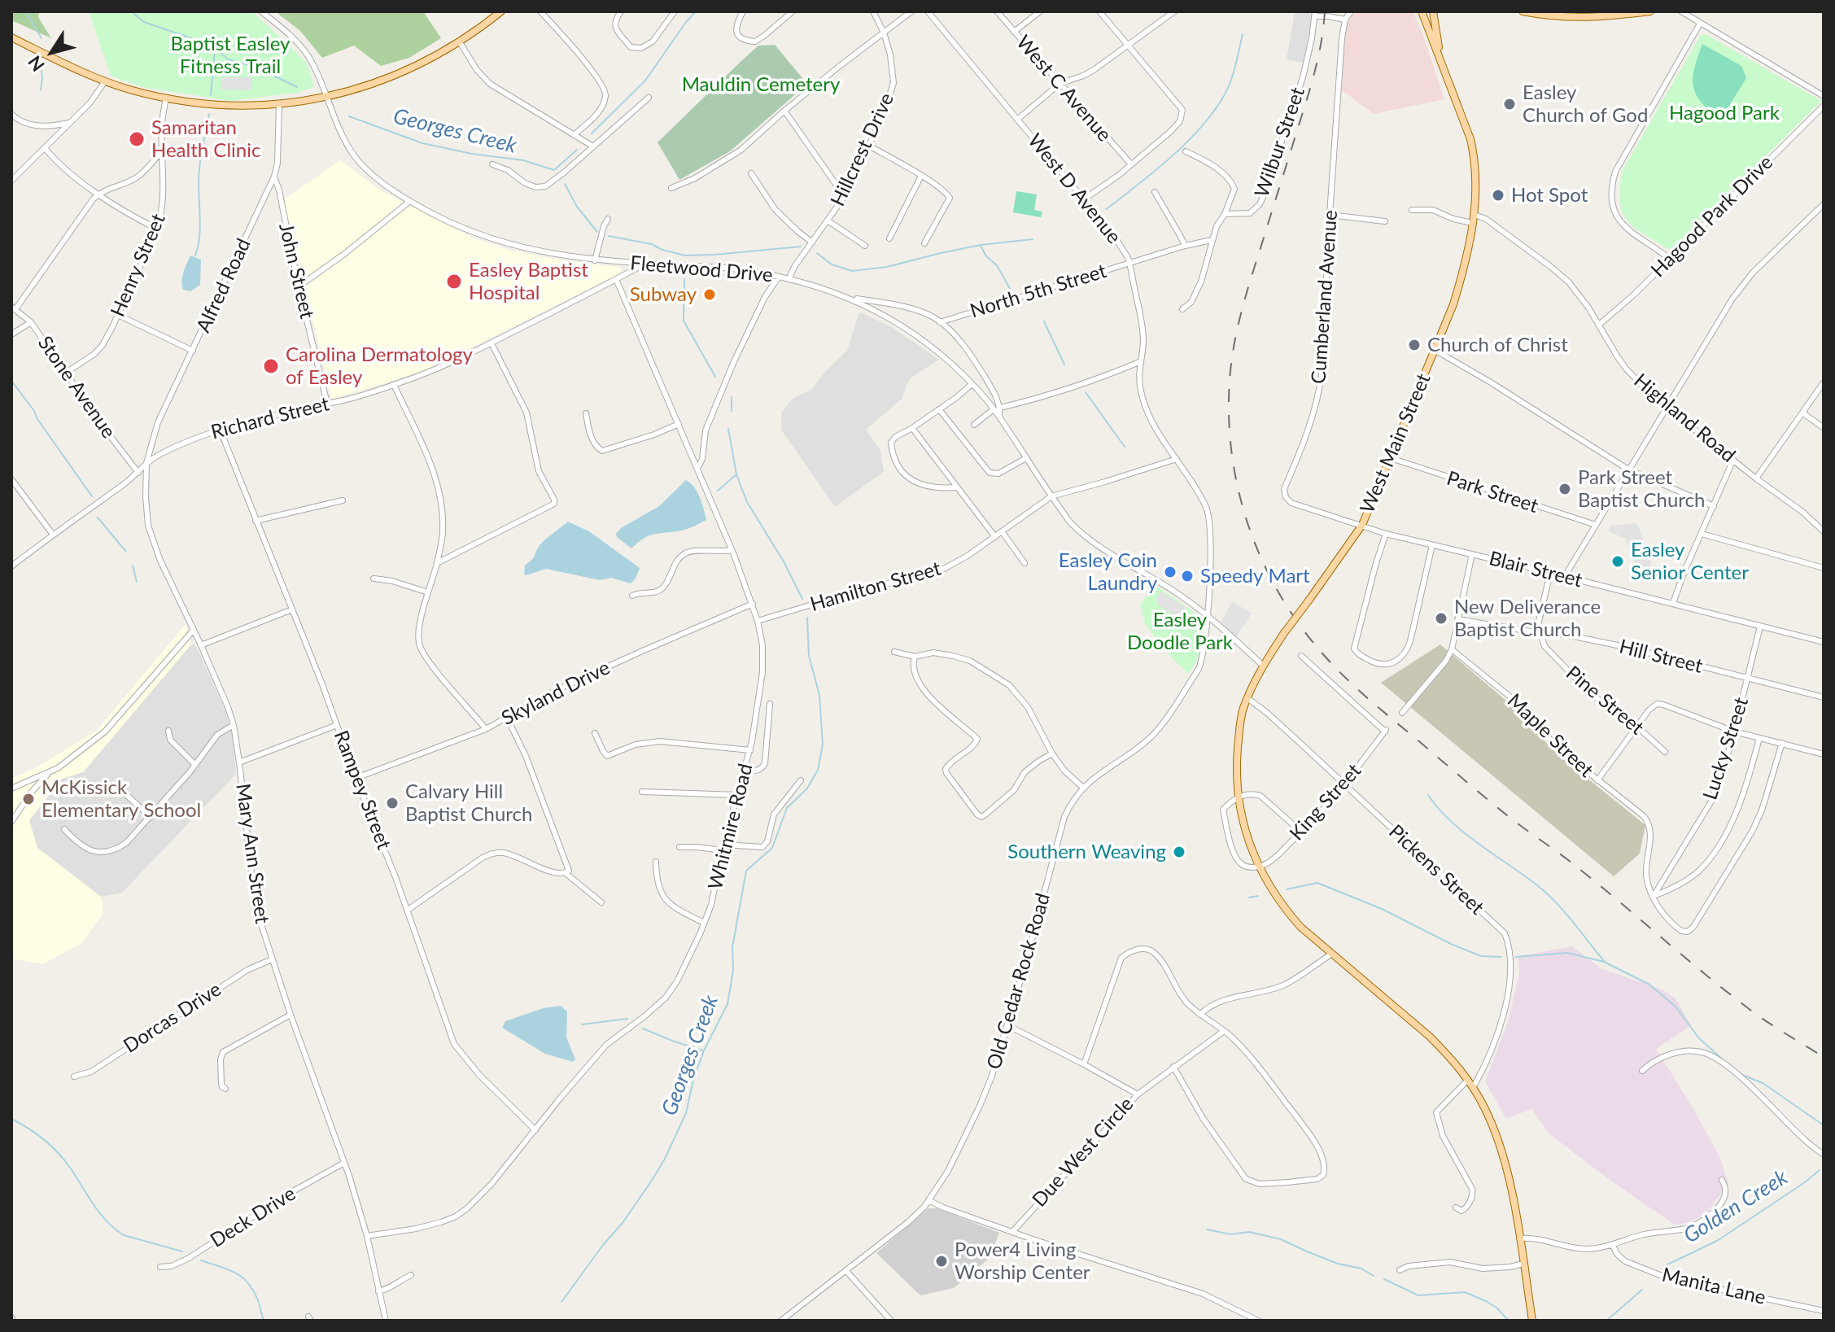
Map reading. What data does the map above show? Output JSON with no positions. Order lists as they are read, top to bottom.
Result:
{
  "streets": {
    "main road": ["West Main Street"],
    "street": [
      "West C Avenue",
      "Wilbur Street",
      "Hillcrest Drive",
      "West D Avenue",
      "Hagood Park Drive",
      "Henry Street",
      "Fleetwood Drive",
      "John Street",
      "Alfred Road",
      "North 5th Street",
      "Cumberland Avenue",
      "Stone Avenue",
      "Richard Street",
      "Highland Road",
      "Park Street",
      "Blair Street",
      "Hamilton Street",
      "Hill Street",
      "Skyland Drive",
      "Pine Street",
      "Maple Street",
      "Lucky Street",
      "Rampey Street",
      "King Street",
      "Whitmire Road",
      "Mary Ann Street",
      "Pickens Street",
      "Old Cedar Rock Road",
      "Dorcas Drive",
      "Due West Circle",
      "Deck Drive",
      "Manita Lane"
    ]
  },
  "crossings": [
    ["Wilbur Street", "Cumberland Avenue"],
    ["Hillcrest Drive", "Fleetwood Drive"],
    ["West D Avenue", "Fleetwood Drive"],
    ["West D Avenue", "North 5th Street"],
    ["West D Avenue", "Hamilton Street"],
    ["West D Avenue", "Old Cedar Rock Road"],
    ["Hagood Park Drive", "Highland Road"],
    ["Henry Street", "Stone Avenue"],
    ["Fleetwood Drive", "Richard Street"],
    ["Fleetwood Drive", "West Main Street"],
    ["Fleetwood Drive", "Hamilton Street"],
    ["Fleetwood Drive", "Old Cedar Rock Road"],
    ["John Street", "Alfred Road"],
    ["John Street", "Richard Street"],
    ["Alfred Road", "Richard Street"],
    ["Alfred Road", "Mary Ann Street"],
    ["Cumberland Avenue", "West Main Street"],
    ["Cumberland Avenue", "Blair Street"],
    ["Richard Street", "Rampey Street"],
    ["Richard Street", "Whitmire Road"],
    ["Richard Street", "Mary Ann Street"],
    ["Highland Road", "West Main Street"],
    ["West Main Street", "Park Street"],
    ["West Main Street", "Blair Street"],
    ["West Main Street", "King Street"],
    ["West Main Street", "Pickens Street"],
    ["Blair Street", "Lucky Street"],
    ["Hamilton Street", "Whitmire Road"],
    ["Hill Street", "Pine Street"],
    ["Hill Street", "Lucky Street"],
    ["Skyland Drive", "Rampey Street"],
    ["Skyland Drive", "Whitmire Road"],
    ["Maple Street", "Lucky Street"],
    ["Rampey Street", "Whitmire Road"],
    ["King Street", "Pickens Street"],
    ["Whitmire Road", "Mary Ann Street"],
    ["Mary Ann Street", "Dorcas Drive"],
    ["Mary Ann Street", "Deck Drive"],
    ["Old Cedar Rock Road", "Due West Circle"]
  ],
  "water": ["Georges Creek", "Golden Creek"],
  "parks": [
    "Baptist Easley Fitness Trail",
    "Mauldin Cemetery",
    "Hagood Park",
    "Easley Doodle Park"
  ],
  "places": [
    "Easley Church of God",
    "Samaritan Health Clinic",
    "Hot Spot",
    "Easley Baptist Hospital",
    "Subway",
    "Church of Christ",
    "Carolina Dermatology of Easley",
    "Park Street Baptist Church",
    "Easley Senior Center",
    "Easley Coin Laundry",
    "Speedy Mart",
    "New Deliverance Baptist Church",
    "McKissick Elementary School",
    "Calvary Hill Baptist Church",
    "Southern Weaving",
    "Power4 Living Worship Center"
  ],
  "north": "bottom left"
}
